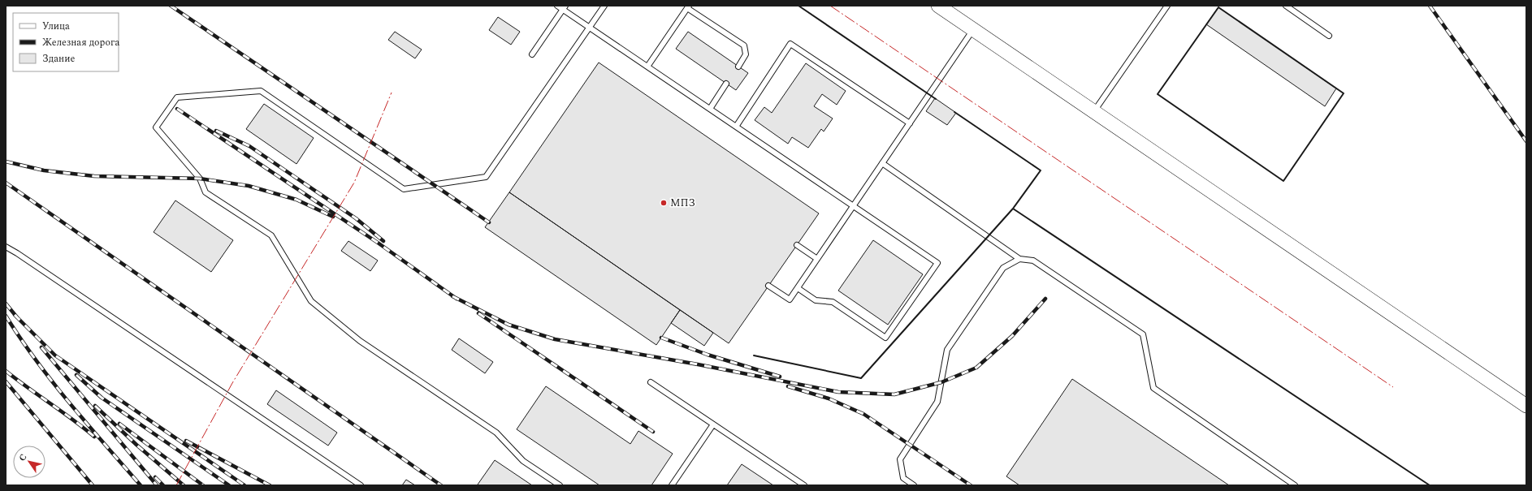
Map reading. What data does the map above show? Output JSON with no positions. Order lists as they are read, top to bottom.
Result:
{
  "places": ["МПЗ"],
  "legend": ["Улица", "Железная дорога", "Здание"],
  "north": "top left"
}
